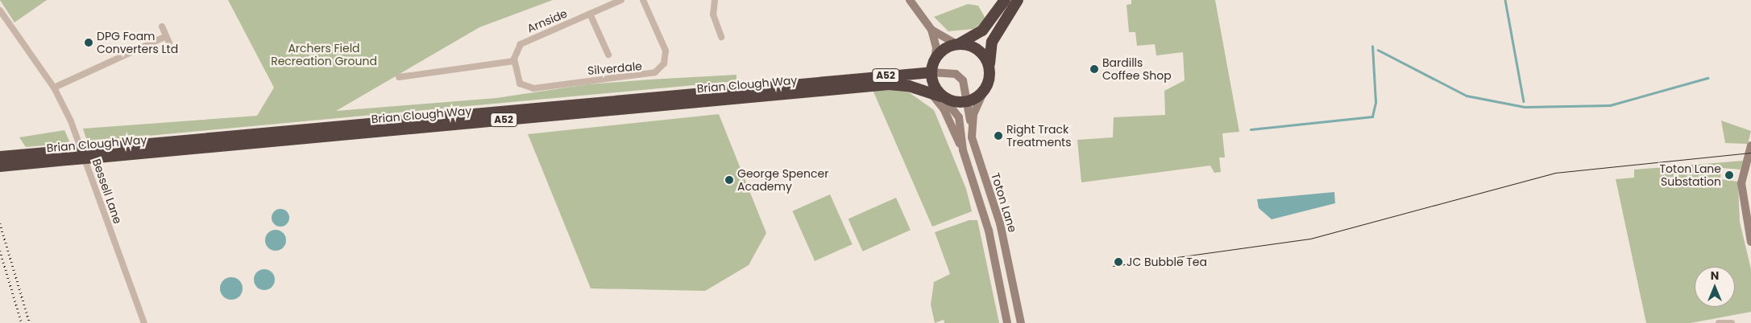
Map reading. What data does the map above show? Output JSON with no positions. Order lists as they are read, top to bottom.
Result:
{
  "streets": {
    "highway": ["A52", "Brian Clough Way"],
    "main road": ["Toton Lane"],
    "street": ["Arnside", "Silverdale", "Bessell Lane"]
  },
  "crossings": [
    ["Arnside", "Silverdale"],
    ["Brian Clough Way", "Toton Lane"]
  ],
  "parks": ["Archers Field Recreation Ground"],
  "places": [
    "DPG Foam Converters Ltd",
    "Bardills Coffee Shop",
    "Right Track Treatments",
    "Toton Lane Substation",
    "George Spencer Academy",
    "JC Bubble Tea"
  ],
  "north": "top"
}
